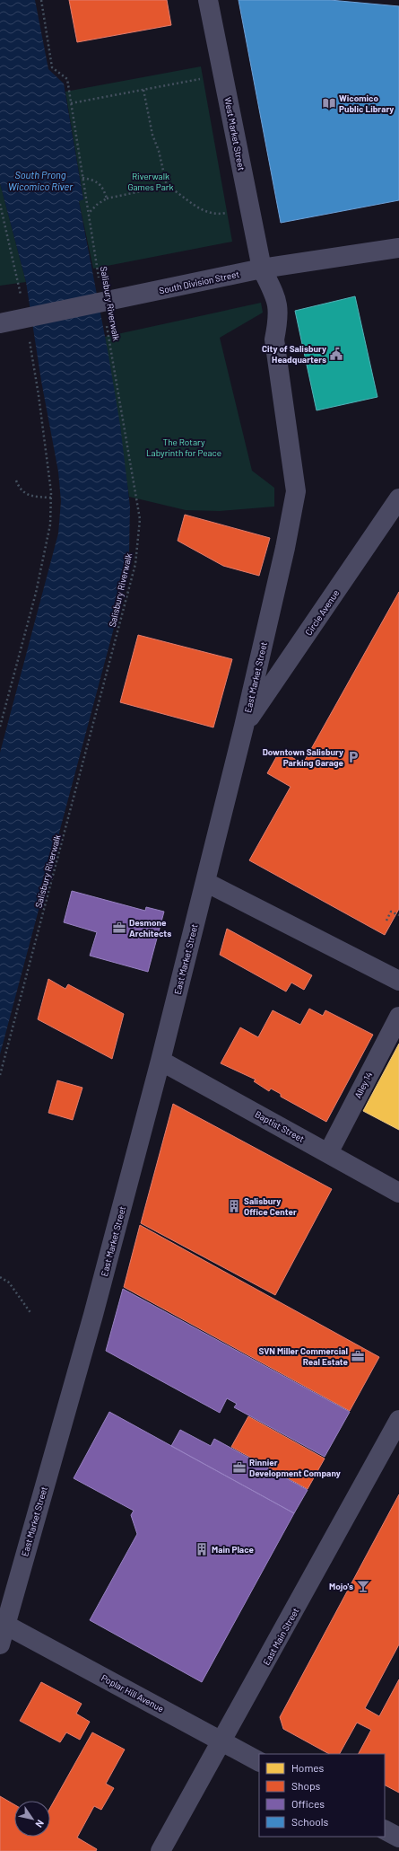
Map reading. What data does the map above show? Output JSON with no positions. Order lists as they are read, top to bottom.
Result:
{
  "streets": {
    "street": [
      "West Market Street",
      "South Division Street",
      "Circle Avenue",
      "East Market Street",
      "Alley 14",
      "Baptist Street",
      "East Main Street",
      "Poplar Hill Avenue"
    ],
    "path": ["Salisbury Riverwalk"]
  },
  "crossings": [
    ["West Market Street", "South Division Street"],
    ["West Market Street", "East Market Street"],
    ["South Division Street", "East Market Street"],
    ["Circle Avenue", "East Market Street"],
    ["East Market Street", "Baptist Street"],
    ["East Market Street", "Poplar Hill Avenue"],
    ["Alley 14", "Baptist Street"],
    ["East Main Street", "Poplar Hill Avenue"]
  ],
  "water": ["South Prong Wicomico River"],
  "parks": ["Riverwalk Games Park", "The Rotary Labyrinth for Peace"],
  "places": {
    "library": ["Wicomico Public Library"],
    "public building": ["City of Salisbury Headquarters"],
    "parking": ["Downtown Salisbury Parking Garage"],
    "office": ["Desmone Architects", "SVN Miller Commercial Real Estate", "Rinnier Development Company"],
    "building": ["Salisbury Office Center", "Main Place"],
    "bar": ["Mojo's"]
  },
  "legend": [
    "Homes",
    "Shops",
    "Offices",
    "Schools"
  ],
  "north": "bottom right"
}
